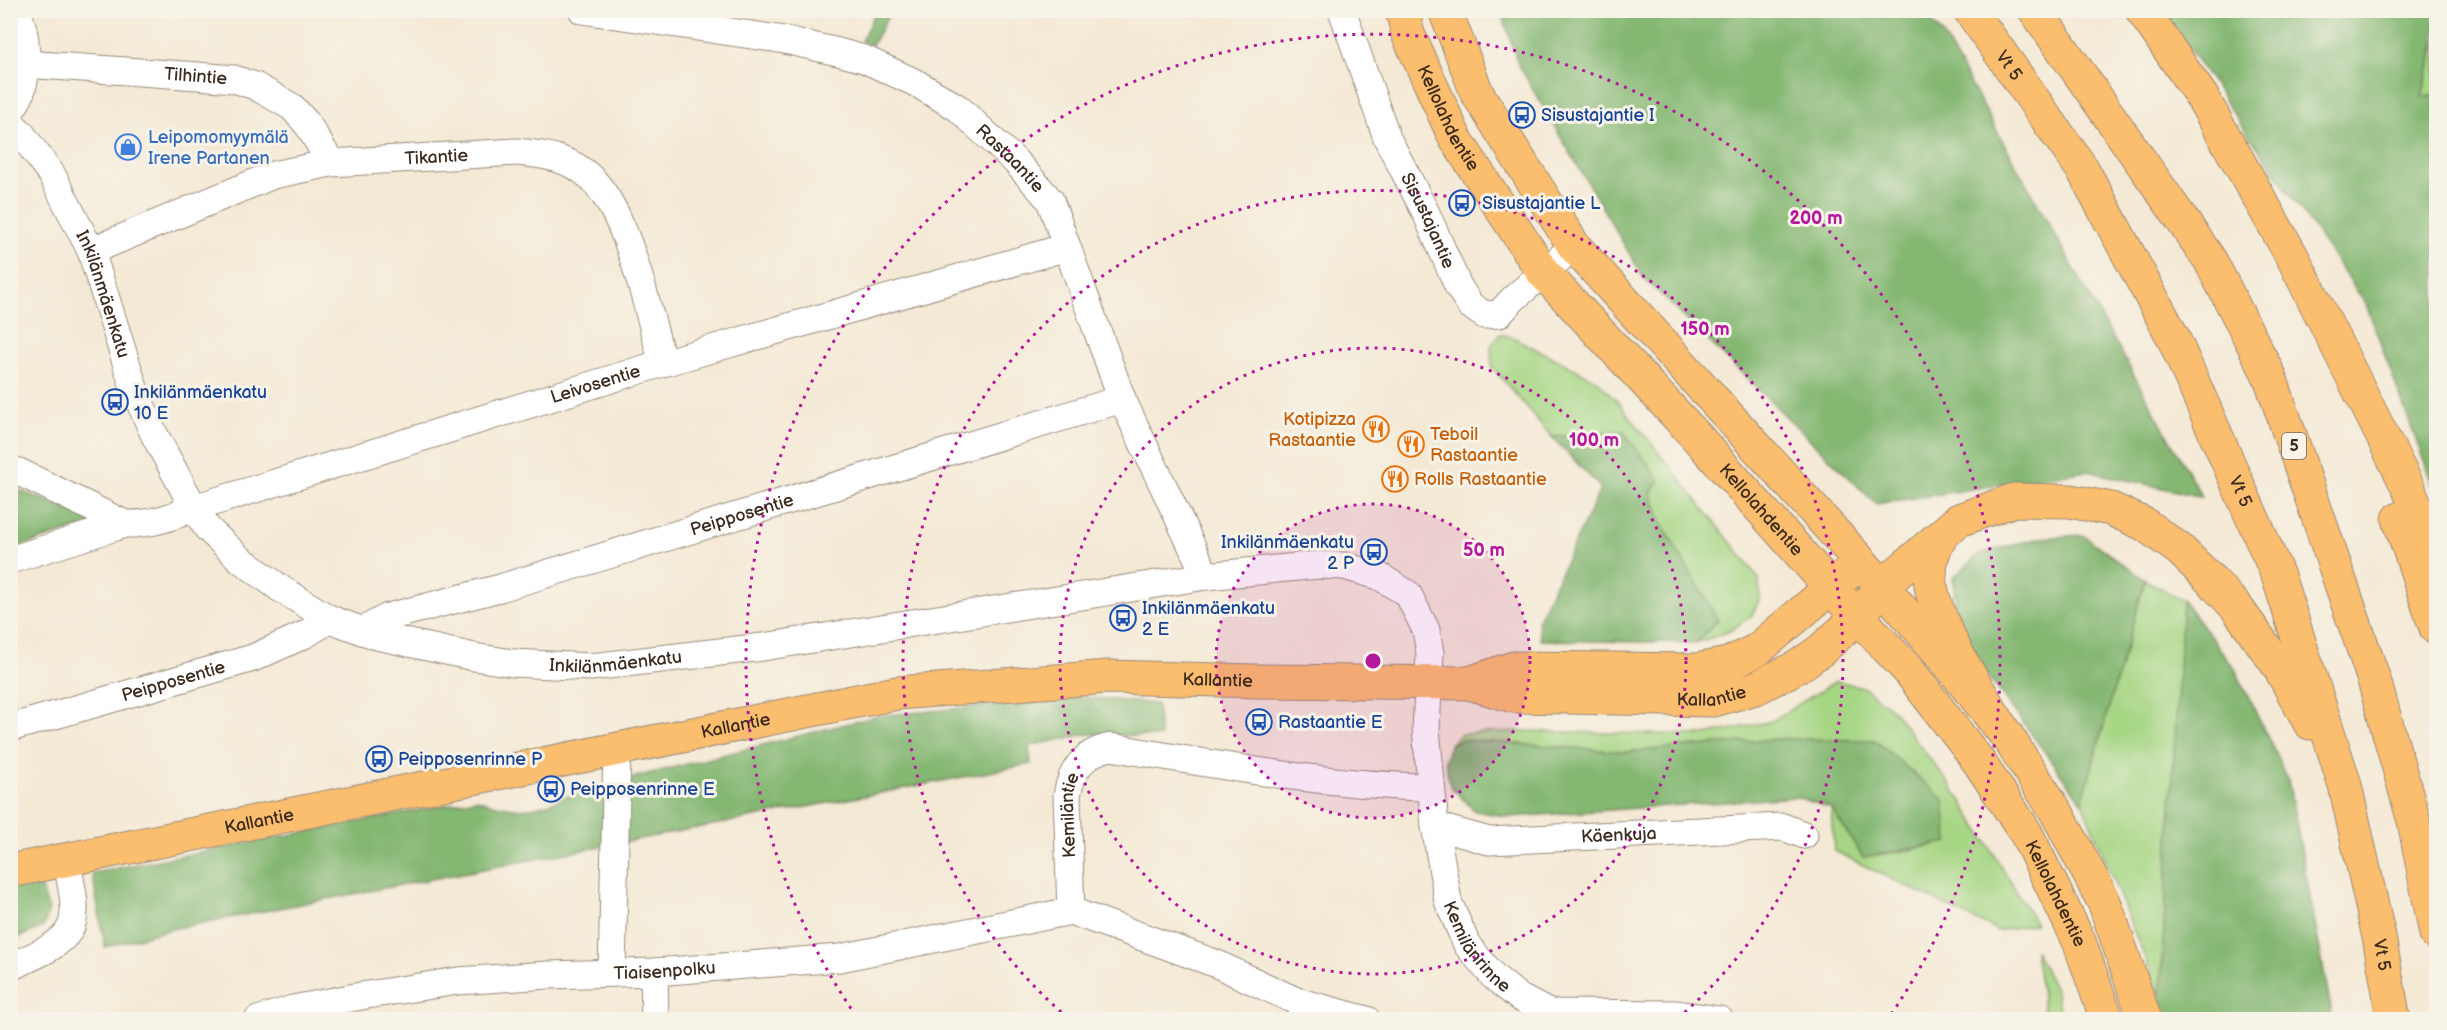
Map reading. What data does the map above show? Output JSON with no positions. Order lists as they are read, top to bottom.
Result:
{
  "streets": {
    "main road": [
      "Vt 5",
      "Kellolahdentie",
      "5",
      "Kallantie"
    ],
    "street": [
      "Tilhintie",
      "Tikantie",
      "Rastaantie",
      "Sisustajantie",
      "Inkilänmäenkatu",
      "Leivosentie",
      "Peipposentie",
      "Kemiläntie",
      "Käenkuja",
      "Kemilänrinne",
      "Tiaisenpolku"
    ]
  },
  "crossings": [
    ["Vt 5", "Kallantie"],
    ["Tilhintie", "Tikantie"],
    ["Kellolahdentie", "Sisustajantie"],
    ["Kellolahdentie", "Kallantie"],
    ["Tikantie", "Inkilänmäenkatu"],
    ["Tikantie", "Leivosentie"],
    ["Rastaantie", "Inkilänmäenkatu"],
    ["Rastaantie", "Leivosentie"],
    ["Rastaantie", "Peipposentie"],
    ["Inkilänmäenkatu", "Leivosentie"],
    ["Inkilänmäenkatu", "Peipposentie"],
    ["Inkilänmäenkatu", "Kallantie"],
    ["Inkilänmäenkatu", "Kemilänrinne"],
    ["Kallantie", "Kemilänrinne"],
    ["Kemiläntie", "Kemilänrinne"],
    ["Kemiläntie", "Tiaisenpolku"],
    ["Käenkuja", "Kemilänrinne"]
  ],
  "places": {
    "bus stop": [
      "Sisustajantie I",
      "Sisustajantie L",
      "Inkilänmäenkatu 10 E",
      "Inkilänmäenkatu 2 P",
      "Inkilänmäenkatu 2 E",
      "Rastaantie E",
      "Peipposenrinne P",
      "Peipposenrinne E"
    ],
    "shop": ["Leipomomyymälä Irene Partanen"],
    "restaurant": ["Kotipizza Rastaantie", "Teboil Rastaantie", "Rolls Rastaantie"]
  },
  "rings": [
    "200 m",
    "150 m",
    "100 m",
    "50 m"
  ]
}
